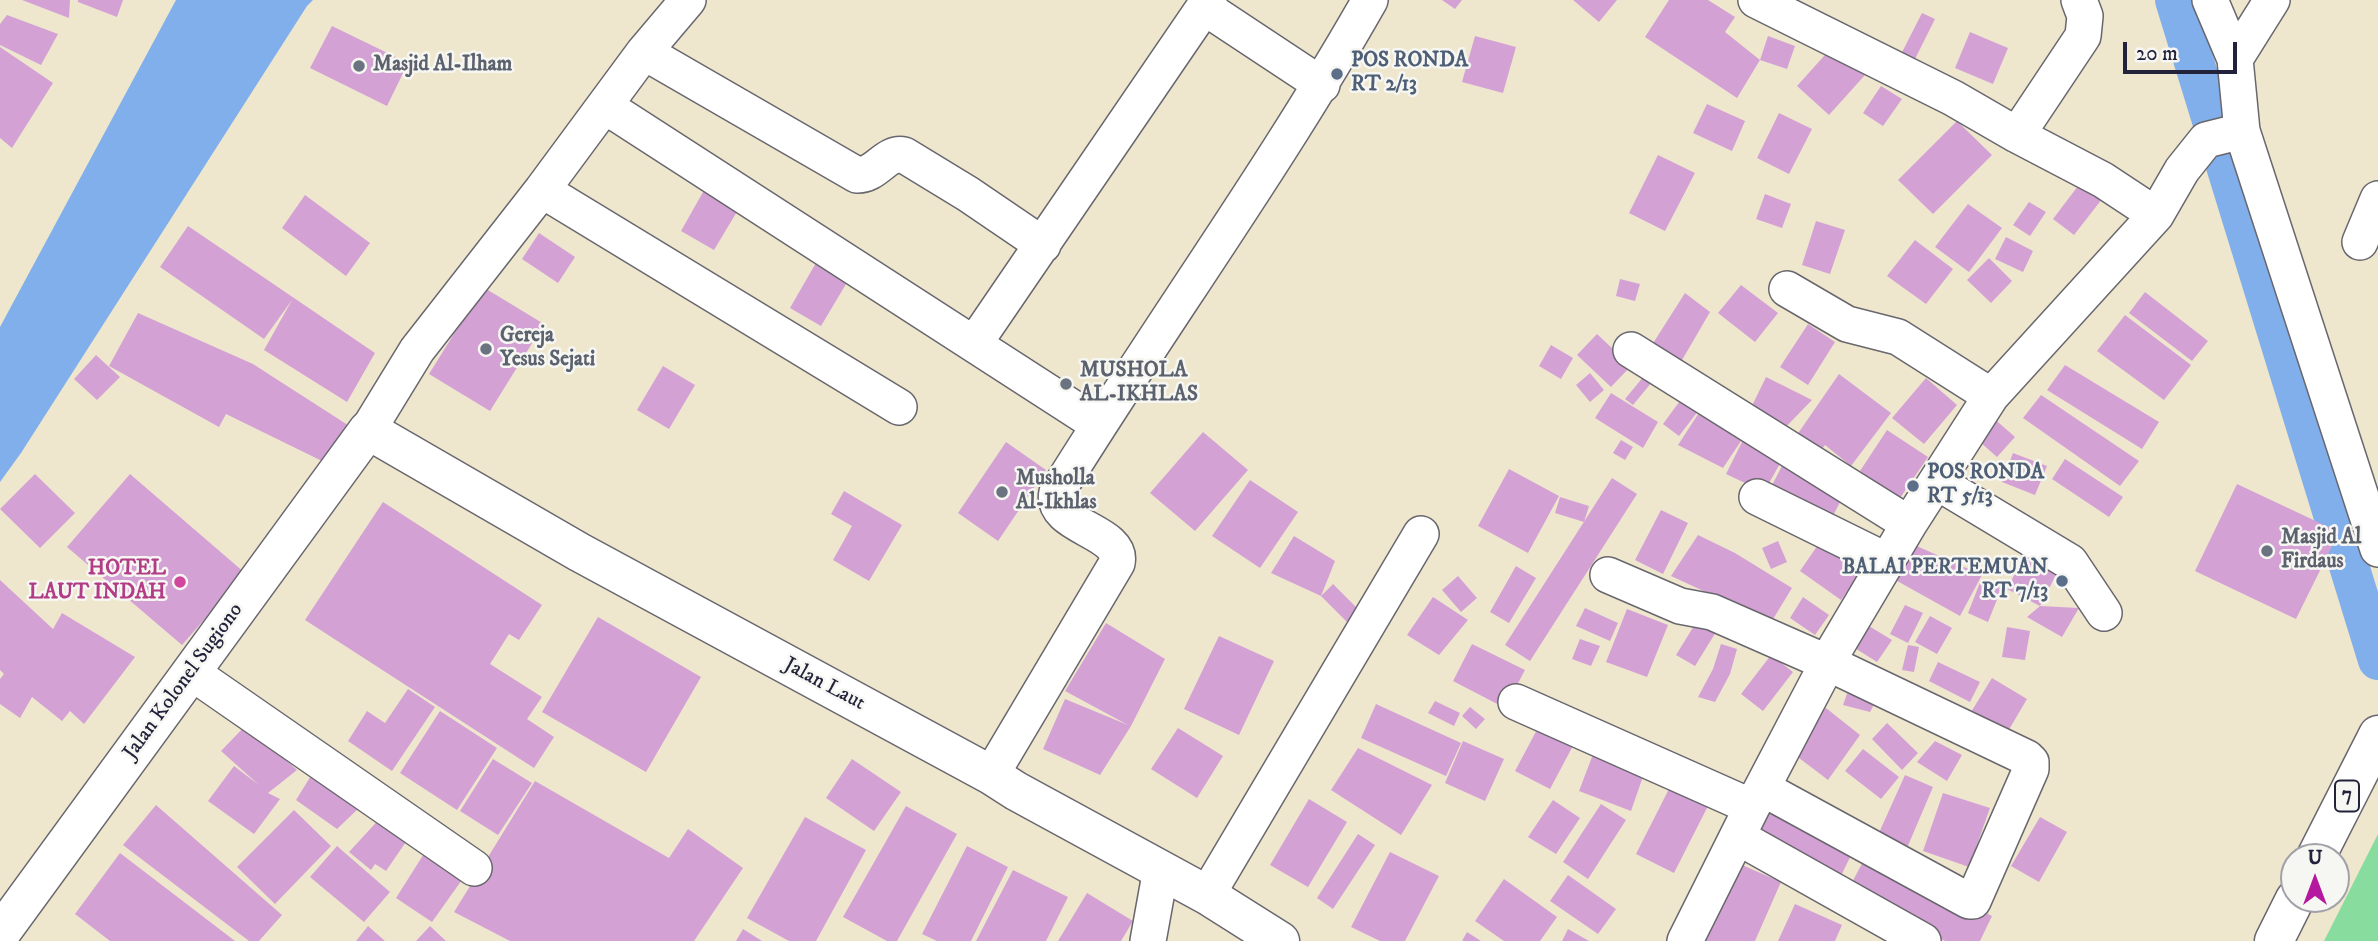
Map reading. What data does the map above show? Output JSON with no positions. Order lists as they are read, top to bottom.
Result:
{
  "streets": {
    "main road": ["Jalan Kolonel Sugiono", "Jalan Laut", "7"]
  },
  "crossings": [
    ["Jalan Kolonel Sugiono", "Jalan Laut"]
  ],
  "places": [
    "Masjid Al-Ilham",
    "POS RONDA RT 2/13",
    "Gereja Yesus Sejati",
    "MUSHOLA AL-IKHLAS",
    "POS RONDA RT 5/13",
    "Musholla Al-Ikhlas",
    "Masjid Al Firdaus",
    "BALAI PERTEMUAN RT 7/13",
    "HOTEL LAUT INDAH"
  ],
  "scale_bar": "20 m",
  "north": "top"
}
